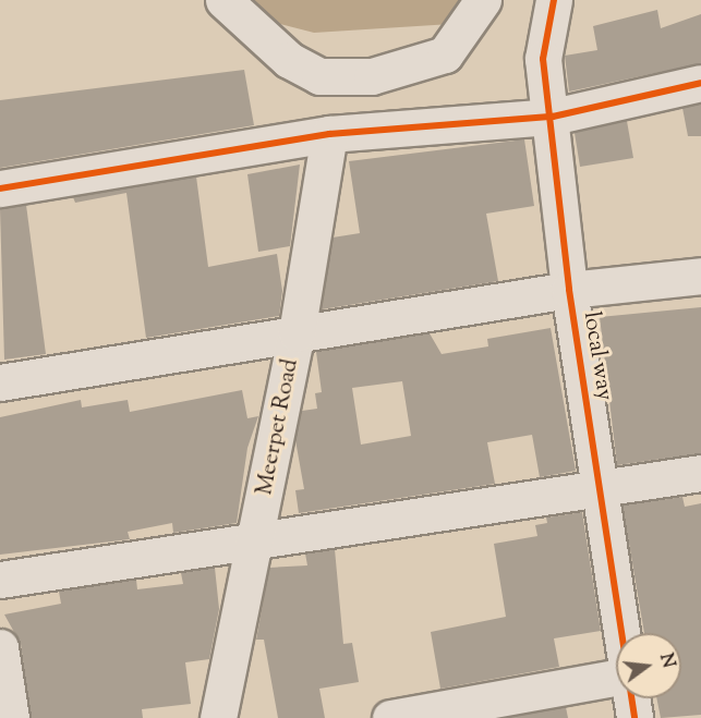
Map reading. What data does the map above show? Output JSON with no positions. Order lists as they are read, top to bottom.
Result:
{
  "streets": {
    "street": ["local way", "Meerpet Road"]
  },
  "north": "right"
}
